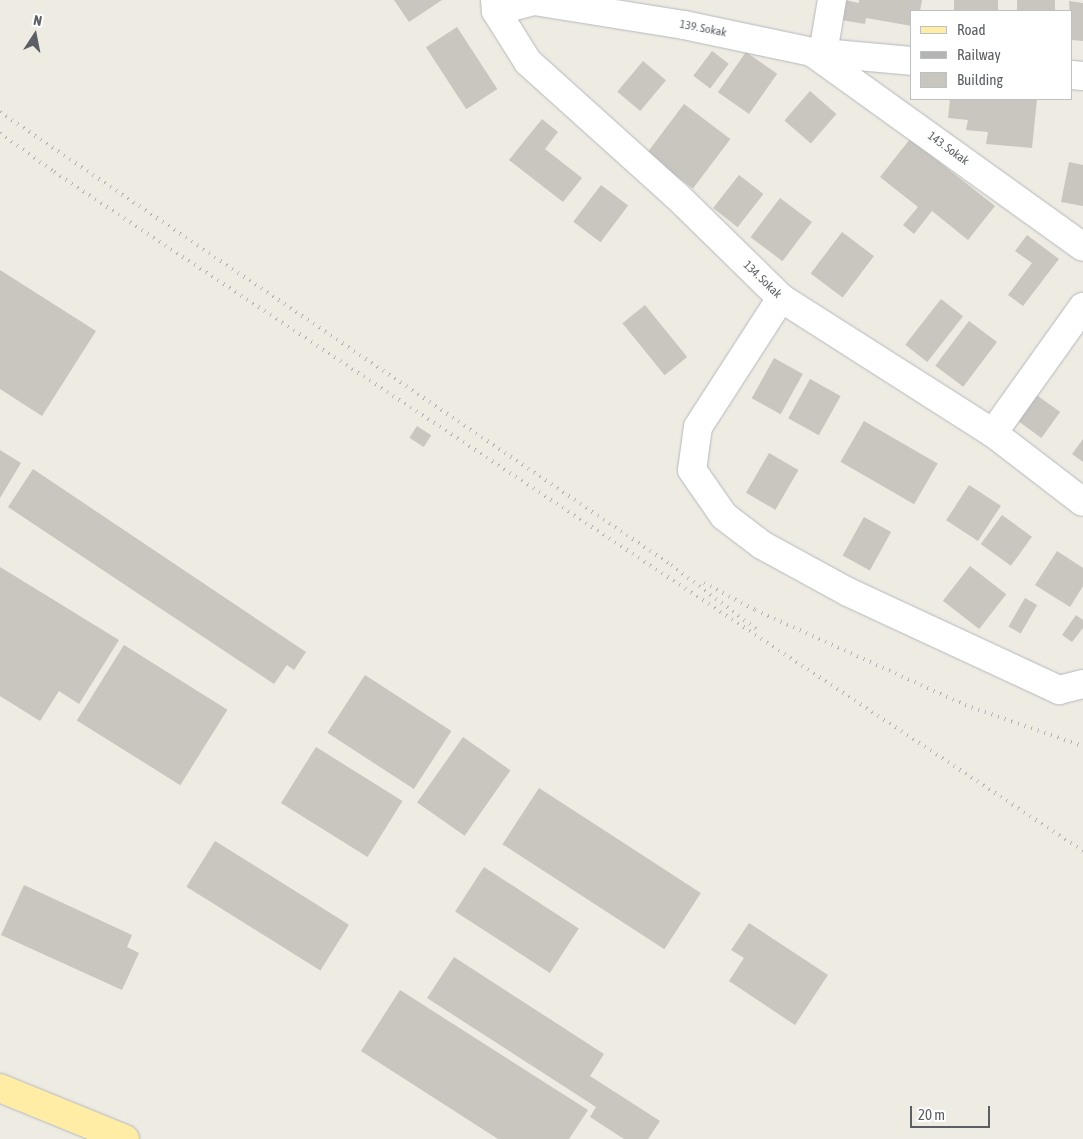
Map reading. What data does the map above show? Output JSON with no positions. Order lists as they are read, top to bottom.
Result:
{
  "streets": {
    "street": ["139. Sokak", "143. Sokak", "134. Sokak"]
  },
  "crossings": [
    ["139. Sokak", "143. Sokak"],
    ["139. Sokak", "134. Sokak"]
  ],
  "legend": ["Road", "Railway", "Building"],
  "scale_bar": "20 m",
  "north": "top"
}
